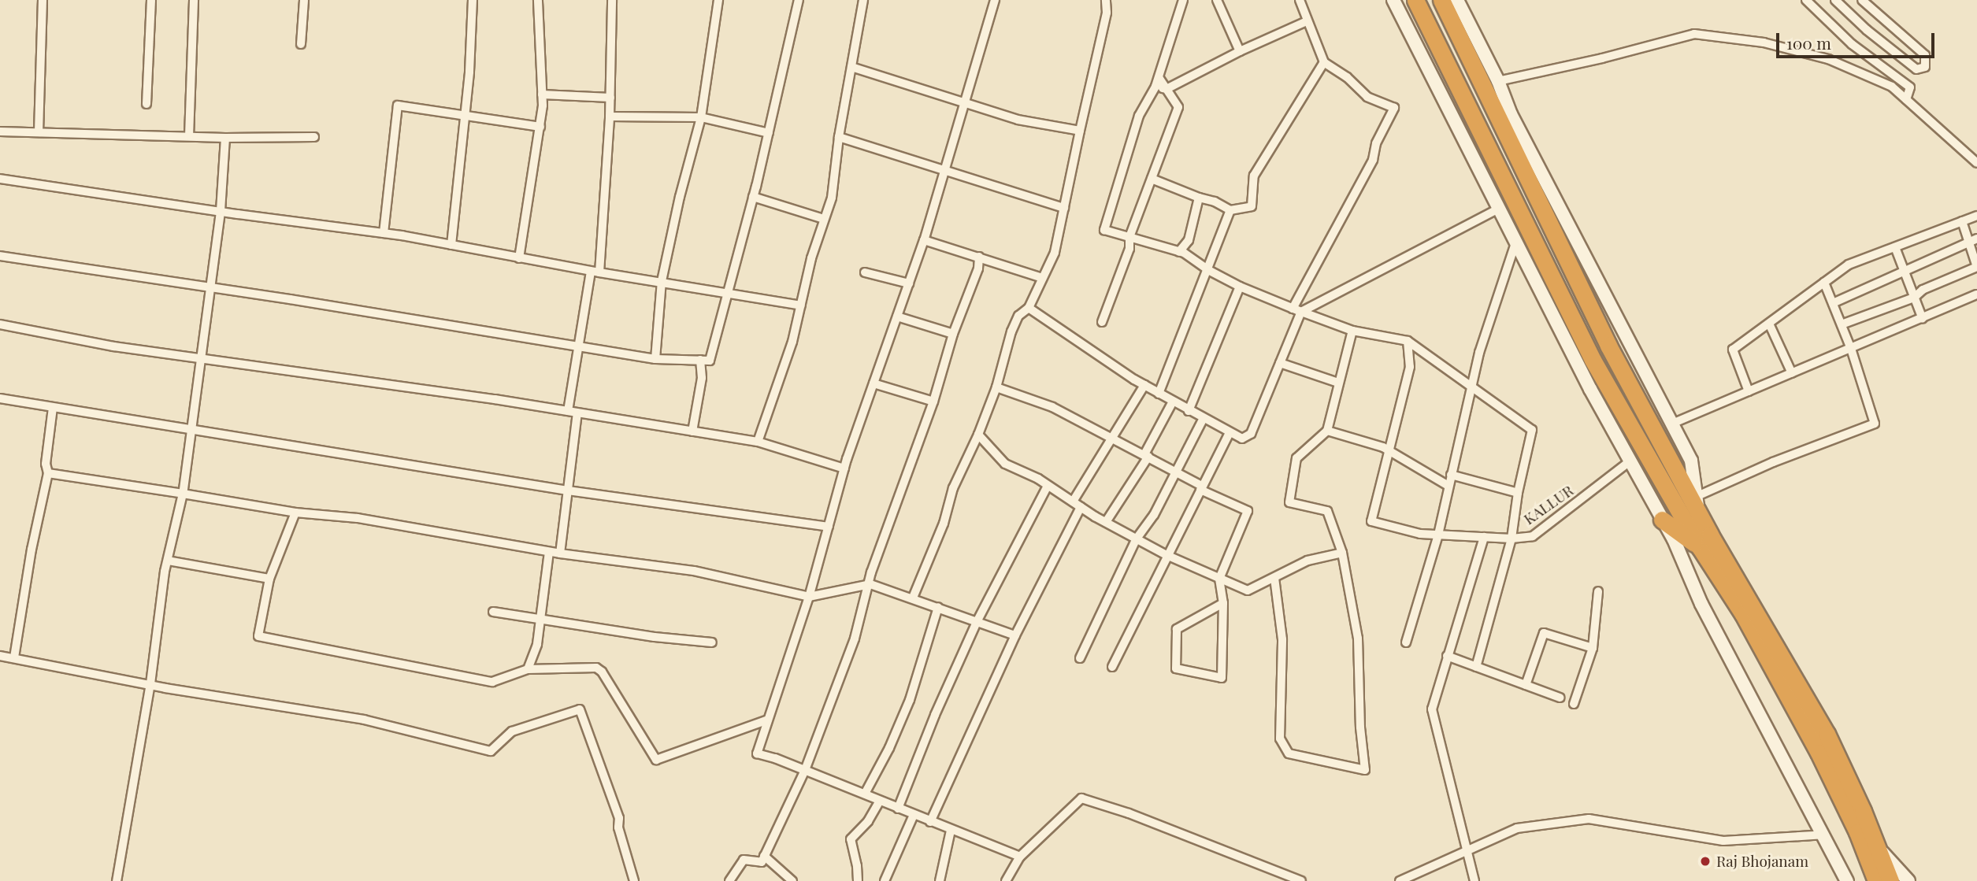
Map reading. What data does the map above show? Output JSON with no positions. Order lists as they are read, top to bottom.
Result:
{
  "streets": {
    "street": ["KALLUR"]
  },
  "places": ["Raj Bhojanam"],
  "scale_bar": "100 m"
}
